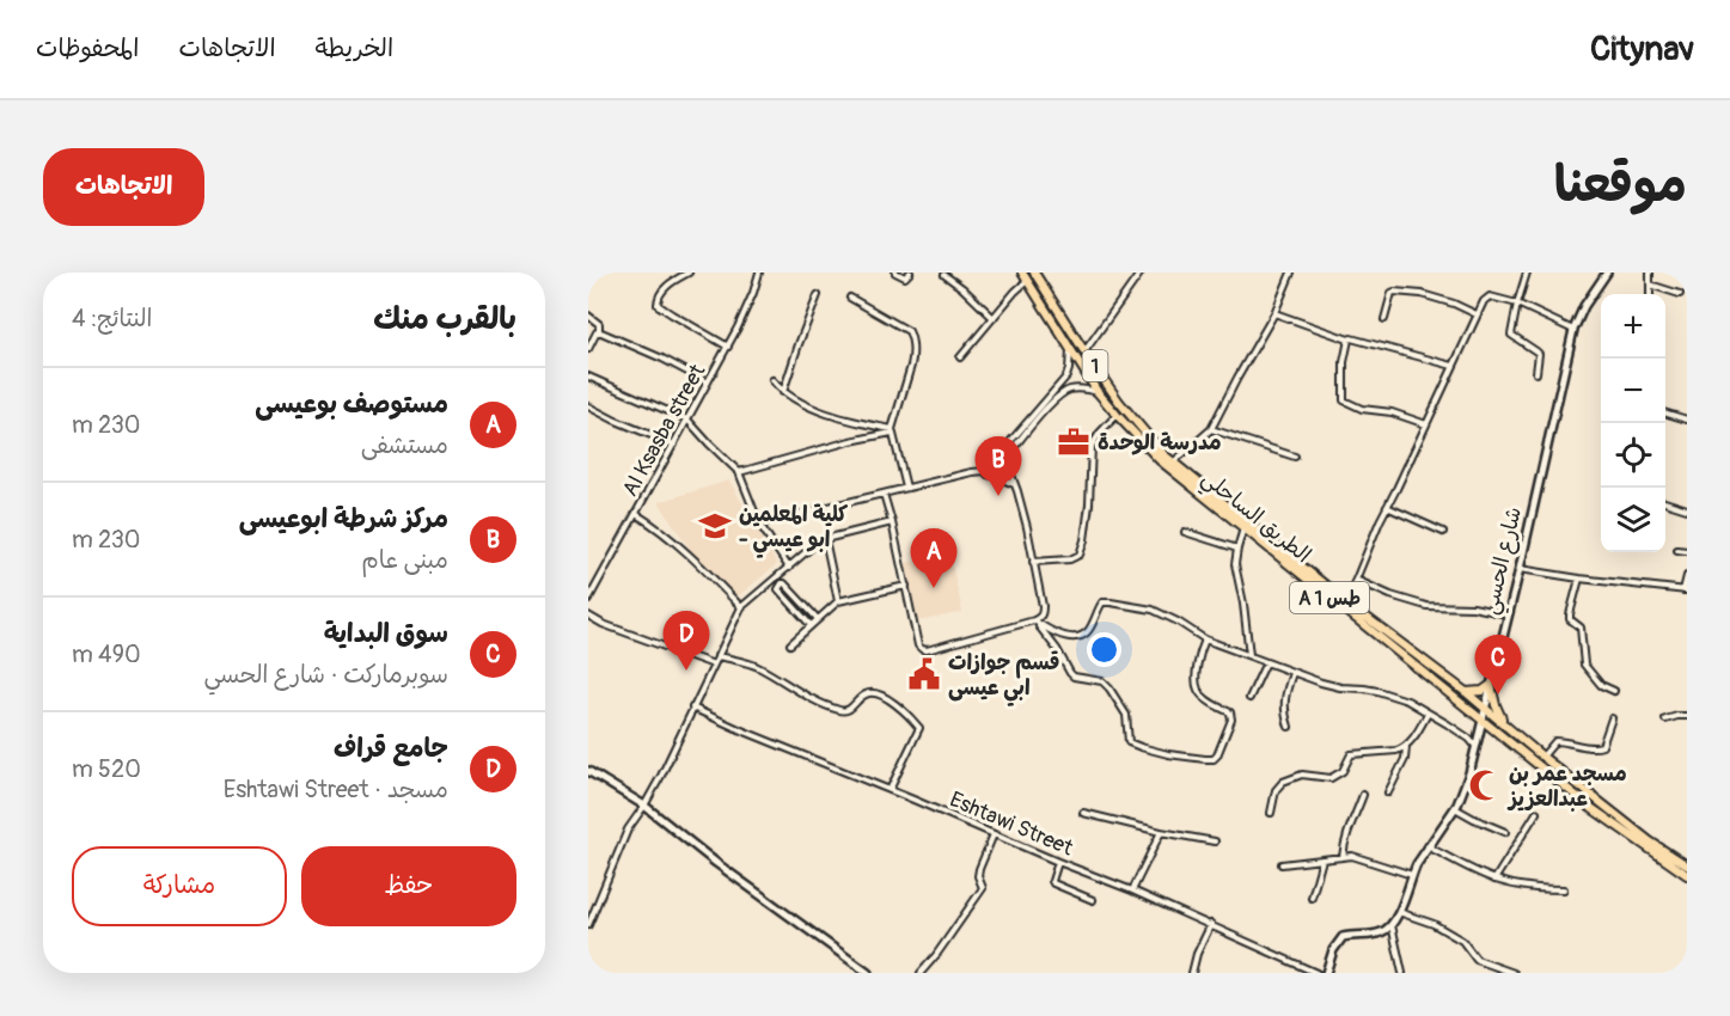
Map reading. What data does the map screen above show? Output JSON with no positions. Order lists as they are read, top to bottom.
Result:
{
  "streets": {
    "highway": ["1", "الطريق الساحلي", "A 1 طس"],
    "street": ["Al Ksasba street", "شارع الحسي", "Eshtawi Street"]
  },
  "crossings": [
    ["الطريق الساحلي", "شارع الحسي"]
  ],
  "places": {
    "office": ["مدرسة الوحدة"],
    "school or university": ["كلية المعلمين - ابو عيسي"],
    "public building": ["قسم جوازات ابي عيسى"],
    "mosque": ["مسجد عمر بن عبدالعزيز"]
  },
  "page": {
    "header": "Citynav",
    "nav": ["الخريطة", "الاتجاهات", "المحفوظات"],
    "title": "موقعنا",
    "buttons": [
      "الاتجاهات",
      ["حفظ", "مشاركة"]
    ],
    "heading": ["بالقرب منك", "النتائج: 4"],
    "map_buttons": ["+", "−"],
    "list": [
      {
        "mark": "A",
        "name": "مستوصف بوعيسى",
        "note": "مستشفى",
        "value": "230 m"
      },
      {
        "mark": "B",
        "name": "مركز شرطة ابوعيسى",
        "note": "مبنى عام",
        "value": "230 m"
      },
      {
        "mark": "C",
        "name": "سوق البداية",
        "note": "سوبرماركت · شارع الحسي",
        "value": "490 m"
      },
      {
        "mark": "D",
        "name": "جامع قراف",
        "note": "مسجد · Eshtawi Street",
        "value": "520 m"
      }
    ],
    "pins": [
      "B",
      "A",
      "D",
      "C"
    ]
  }
}
